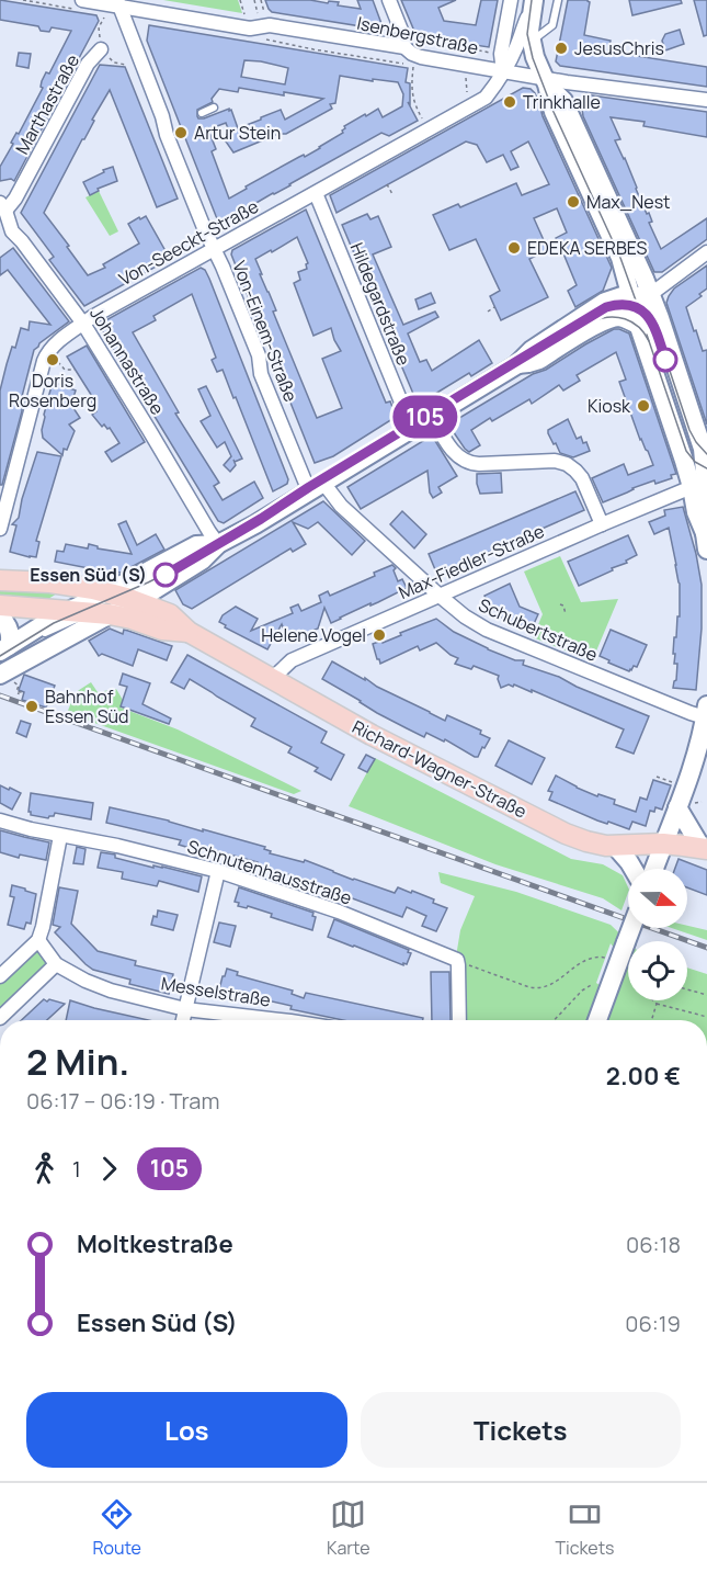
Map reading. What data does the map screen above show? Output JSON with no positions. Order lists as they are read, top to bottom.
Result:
{
  "streets": {
    "main road": ["Richard-Wagner-Straße"],
    "street": [
      "Isenbergstraße",
      "Marthastraße",
      "Von-Seeckt-Straße",
      "Hildegardstraße",
      "Von-Einem-Straße",
      "Johannastraße",
      "Max-Fiedler-Straße",
      "Schubertstraße",
      "Schnutenhausstraße",
      "Messelstraße"
    ]
  },
  "crossings": [
    ["Isenbergstraße", "Von-Seeckt-Straße"],
    ["Isenbergstraße", "Von-Einem-Straße"],
    ["Marthastraße", "Johannastraße"],
    ["Von-Seeckt-Straße", "Hildegardstraße"],
    ["Von-Seeckt-Straße", "Von-Einem-Straße"],
    ["Von-Seeckt-Straße", "Johannastraße"],
    ["Von-Einem-Straße", "Schubertstraße"],
    ["Max-Fiedler-Straße", "Schubertstraße"],
    ["Max-Fiedler-Straße", "Richard-Wagner-Straße"]
  ],
  "places": [
    "JesusChris",
    "Trinkhalle",
    "Artur Stein",
    "Max_Nest",
    "EDEKA SERBES",
    "Doris Rosenberg",
    "Kiosk",
    "Essen Süd (S)",
    "Helene Vogel",
    "Bahnhof Essen Süd"
  ],
  "lines": ["tram line 105"],
  "north": "right",
  "page": {
    "on_map": "105",
    "heading": ["2 Min.", "06:17 – 06:19 · Tram", "2.00 €"],
    "legs": ["1", "105"],
    "list": [
      {
        "name": "Moltkestraße",
        "value": "06:18"
      },
      {
        "name": "Essen Süd (S)",
        "value": "06:19"
      }
    ],
    "buttons": ["Los", "Tickets"],
    "tabs": ["Route", "Karte", "Tickets"]
  }
}
